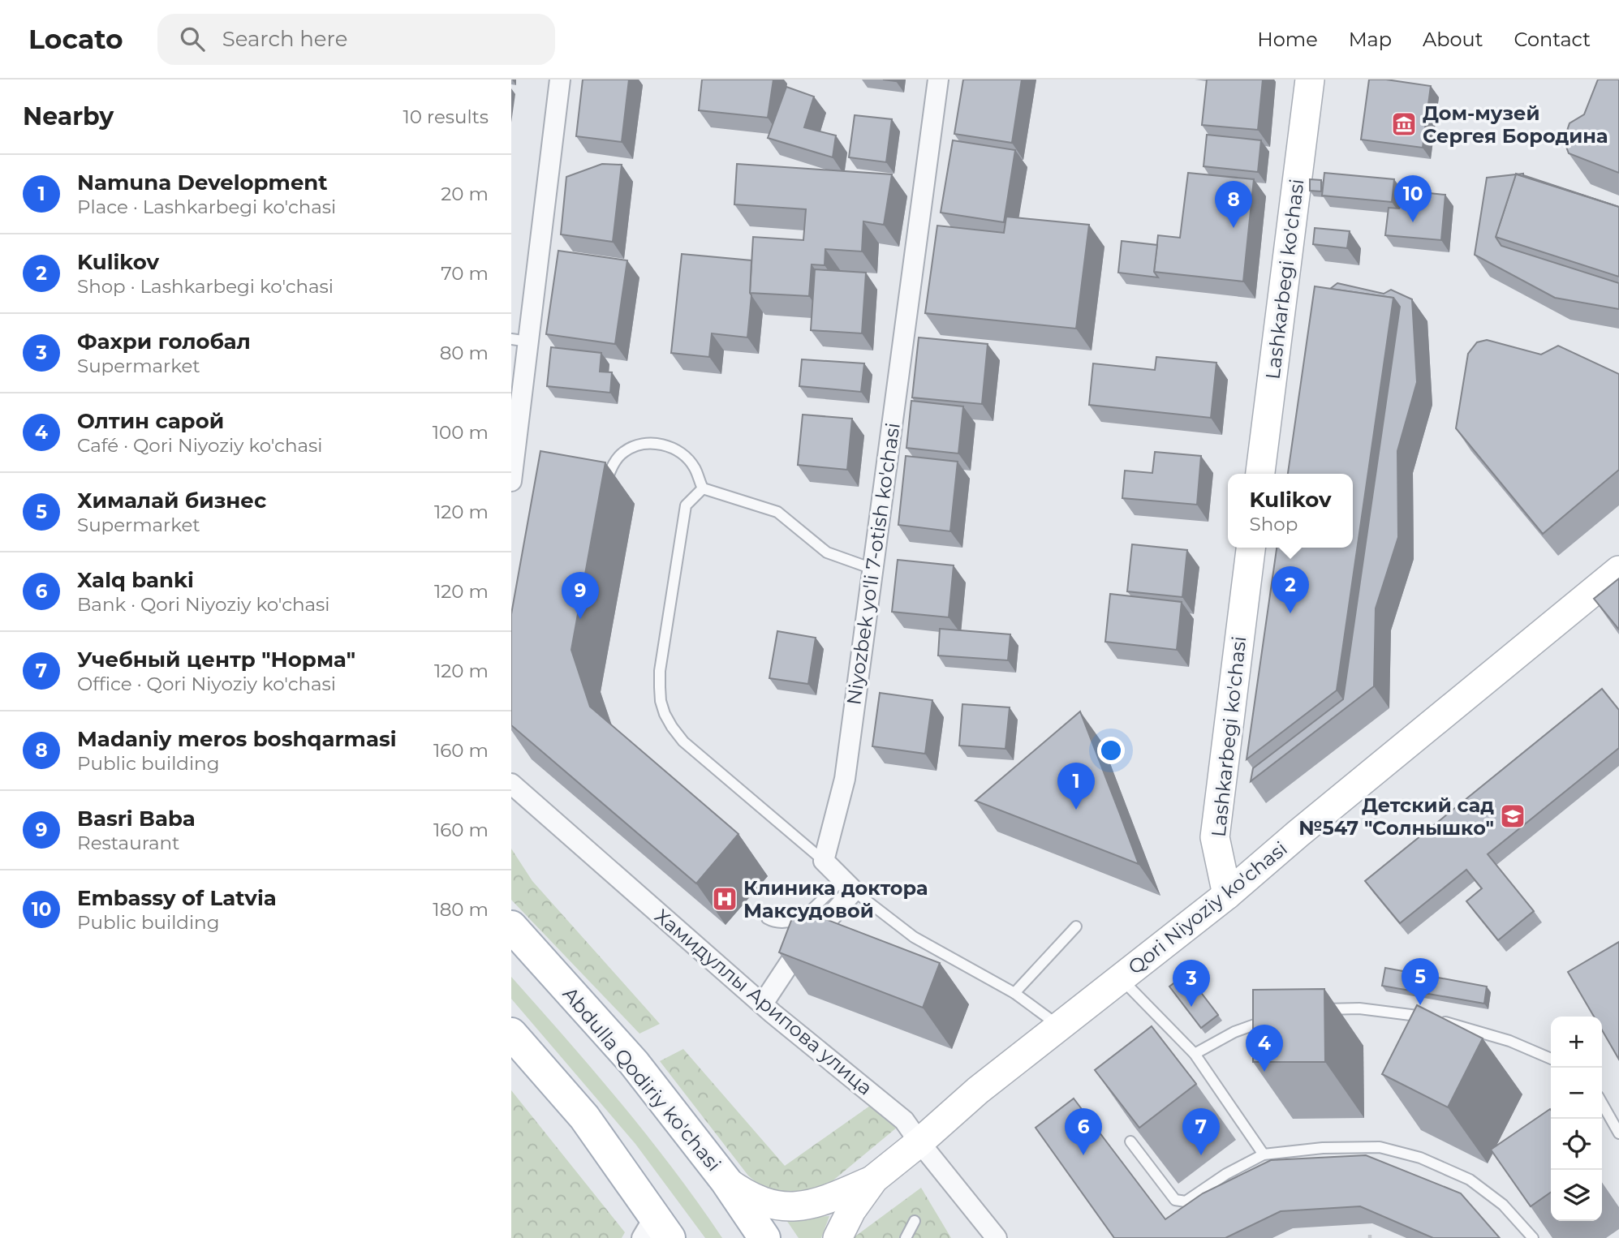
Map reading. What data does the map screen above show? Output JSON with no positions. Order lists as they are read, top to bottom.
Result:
{
  "streets": {
    "main road": ["Abdulla Qodiriy ko'chasi"],
    "street": [
      "Lashkarbegi ko'chasi",
      "Niyozbek yo'li 7-otish ko'chasi",
      "Qori Niyoziy ko'chasi",
      "Хамидуллы Арипова улица"
    ]
  },
  "crossings": [
    ["Lashkarbegi ko'chasi", "Qori Niyoziy ko'chasi"],
    ["Qori Niyoziy ko'chasi", "Хамидуллы Арипова улица"],
    ["Qori Niyoziy ko'chasi", "Abdulla Qodiriy ko'chasi"]
  ],
  "places": {
    "museum": ["Дом-музей Сергея Бородина"],
    "school or university": ["Детский сад №547 \"Солнышко\""],
    "hospital": ["Клиника доктора Максудовой"]
  },
  "page": {
    "header": "Locato",
    "search": "Search here",
    "nav": [
      "Home",
      "Map",
      "About",
      "Contact"
    ],
    "heading": ["Nearby", "10 results"],
    "list": [
      {
        "mark": "1",
        "name": "Namuna Development",
        "note": "Place · Lashkarbegi ko'chasi",
        "value": "20 m"
      },
      {
        "mark": "2",
        "name": "Kulikov",
        "note": "Shop · Lashkarbegi ko'chasi",
        "value": "70 m"
      },
      {
        "mark": "3",
        "name": "Фахри голобал",
        "note": "Supermarket",
        "value": "80 m"
      },
      {
        "mark": "4",
        "name": "Олтин сарой",
        "note": "Café · Qori Niyoziy ko'chasi",
        "value": "100 m"
      },
      {
        "mark": "5",
        "name": "Хималай бизнес",
        "note": "Supermarket",
        "value": "120 m"
      },
      {
        "mark": "6",
        "name": "Xalq banki",
        "note": "Bank · Qori Niyoziy ko'chasi",
        "value": "120 m"
      },
      {
        "mark": "7",
        "name": "Учебный центр \"Норма\"",
        "note": "Office · Qori Niyoziy ko'chasi",
        "value": "120 m"
      },
      {
        "mark": "8",
        "name": "Madaniy meros boshqarmasi",
        "note": "Public building",
        "value": "160 m"
      },
      {
        "mark": "9",
        "name": "Basri Baba",
        "note": "Restaurant",
        "value": "160 m"
      },
      {
        "mark": "10",
        "name": "Embassy of Latvia",
        "note": "Public building",
        "value": "180 m"
      }
    ],
    "pins": [
      "10",
      "8",
      "2",
      "9",
      "1",
      "5",
      "3",
      "4",
      "6",
      "7"
    ],
    "popup": ["Kulikov", "Shop"],
    "map_buttons": ["+", "−"]
  }
}
